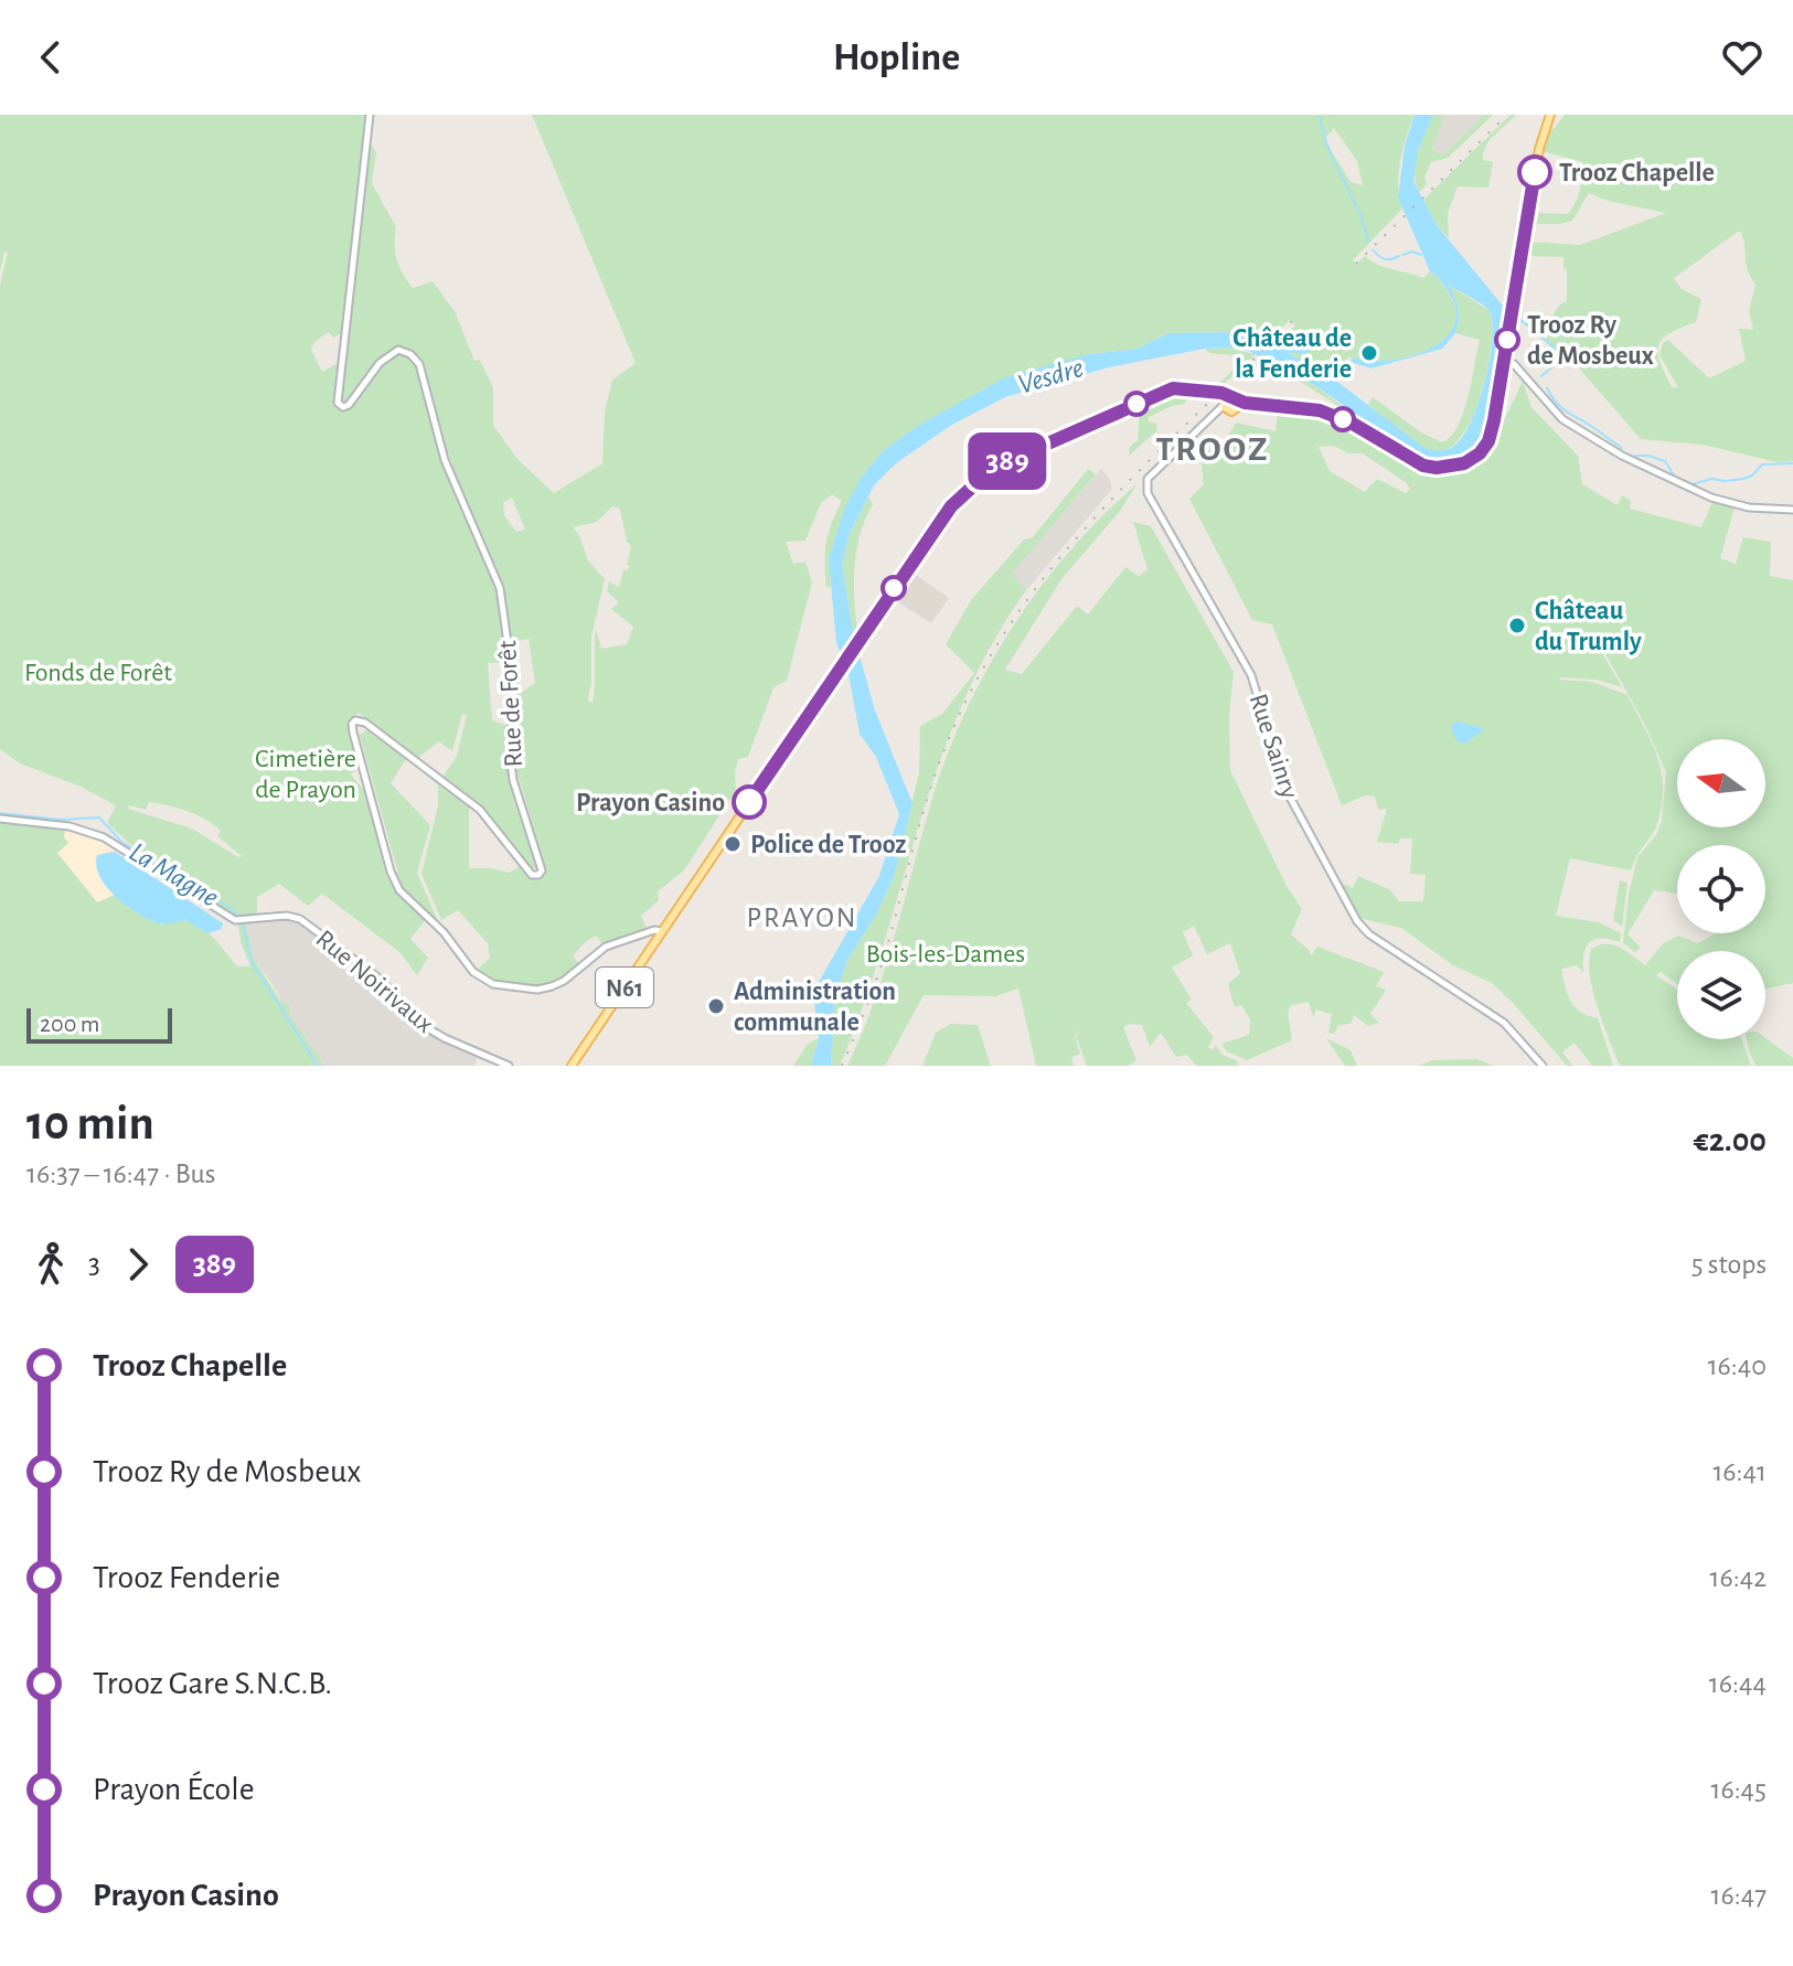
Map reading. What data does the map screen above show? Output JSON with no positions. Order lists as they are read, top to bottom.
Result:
{
  "streets": {
    "main road": ["N61"],
    "street": ["Rue de Forêt", "Rue Sainry", "Rue Noirivaux"]
  },
  "crossings": [
    ["Rue de Forêt", "N61"],
    ["Rue Sainry", "N61"]
  ],
  "districts": ["TROOZ", "PRAYON"],
  "water": ["Vesdre", "La Magne"],
  "parks": ["Fonds de Forêt", "Cimetière de Prayon", "Bois-les-Dames"],
  "places": [
    "Trooz Chapelle",
    "Trooz Ry de Mosbeux",
    "Château de la Fenderie",
    "Château du Trumly",
    "Prayon Casino",
    "Police de Trooz",
    "Administration communale"
  ],
  "lines": ["bus line 389"],
  "scale_bar": "200 m",
  "north": "left",
  "page": {
    "header": "Hopline",
    "on_map": "389",
    "scale": "200 m",
    "heading": ["10 min", "16:37 – 16:47 · Bus", "€2.00"],
    "legs": ["3", "389", "5 stops"],
    "list": [
      {
        "name": "Trooz Chapelle",
        "value": "16:40"
      },
      {
        "name": "Trooz Ry de Mosbeux",
        "value": "16:41"
      },
      {
        "name": "Trooz Fenderie",
        "value": "16:42"
      },
      {
        "name": "Trooz Gare S.N.C.B.",
        "value": "16:44"
      },
      {
        "name": "Prayon École",
        "value": "16:45"
      },
      {
        "name": "Prayon Casino",
        "value": "16:47"
      }
    ]
  }
}
